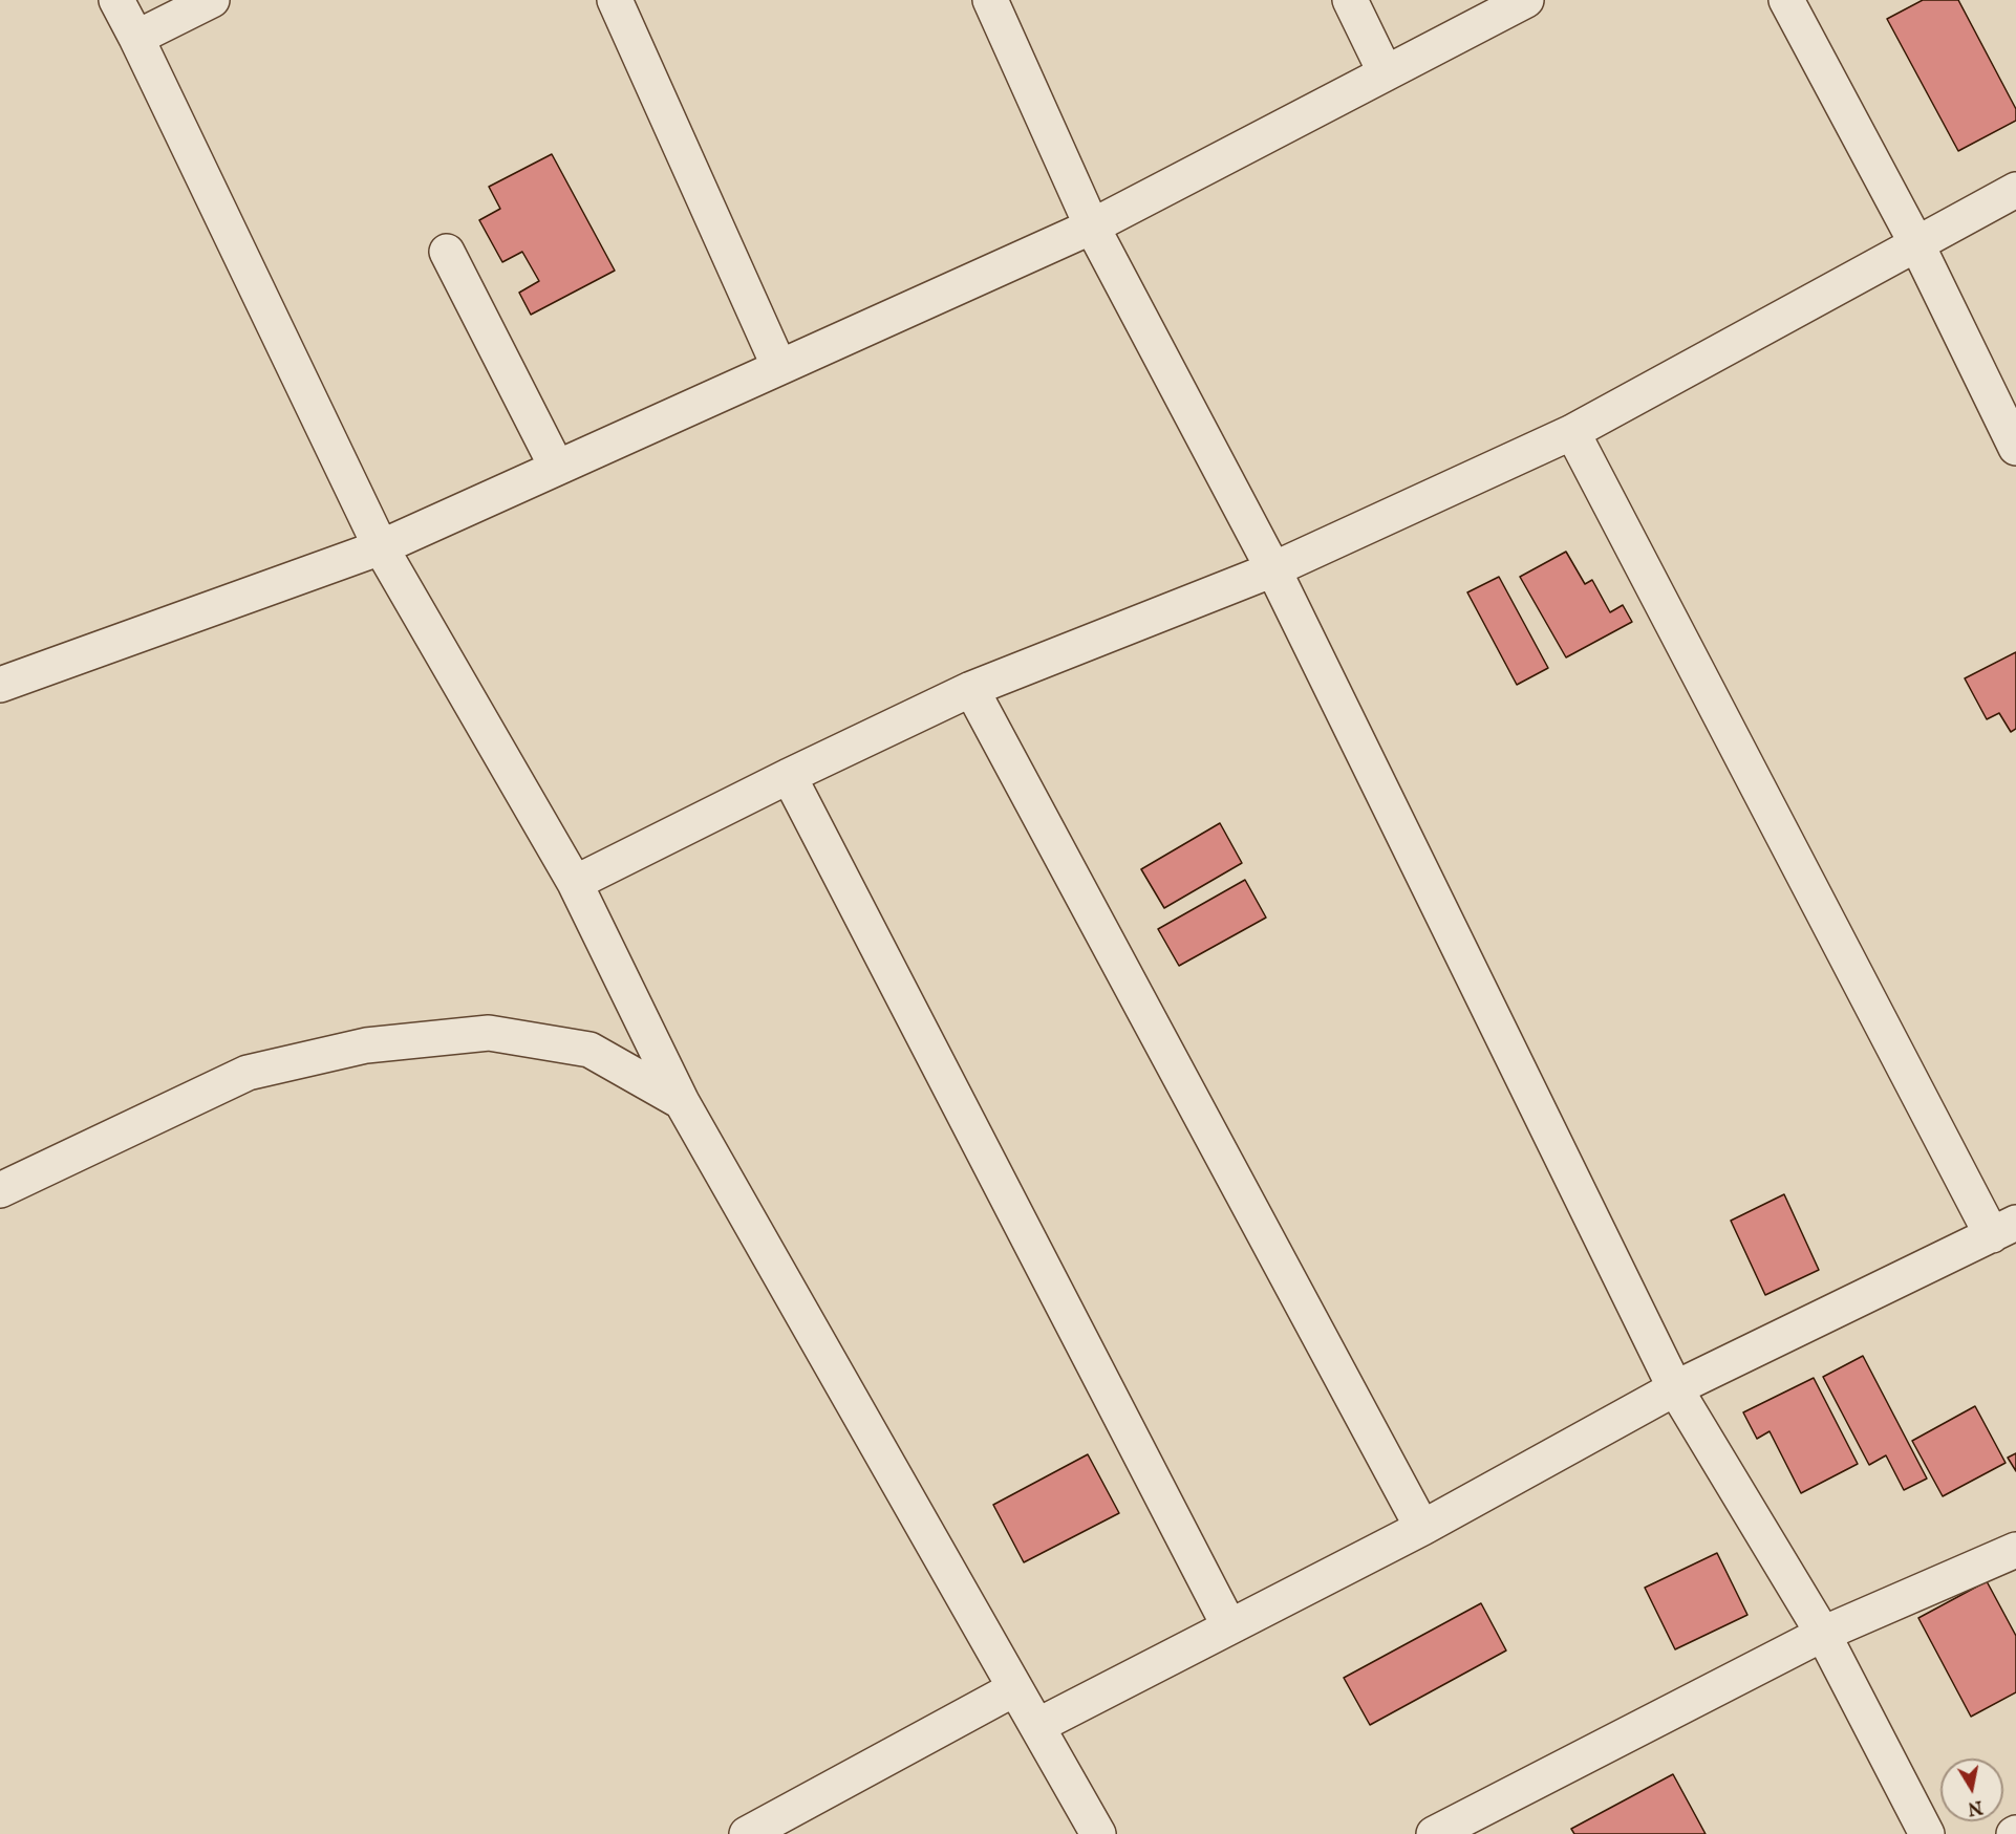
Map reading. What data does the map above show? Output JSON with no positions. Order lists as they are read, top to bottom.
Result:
{
  "north": "bottom"
}
